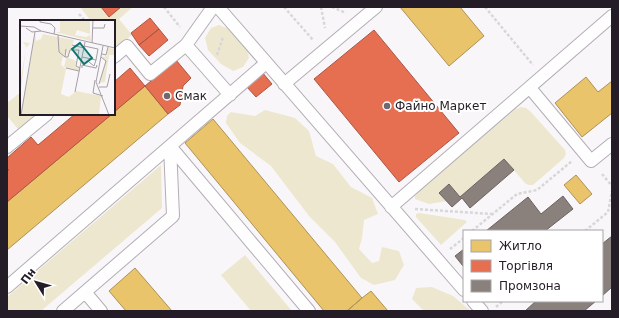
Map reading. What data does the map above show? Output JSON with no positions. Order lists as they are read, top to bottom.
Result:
{
  "places": ["Смак", "Файно Маркет"],
  "legend": ["Житло", "Торгівля", "Промзона"],
  "north": "top left"
}
